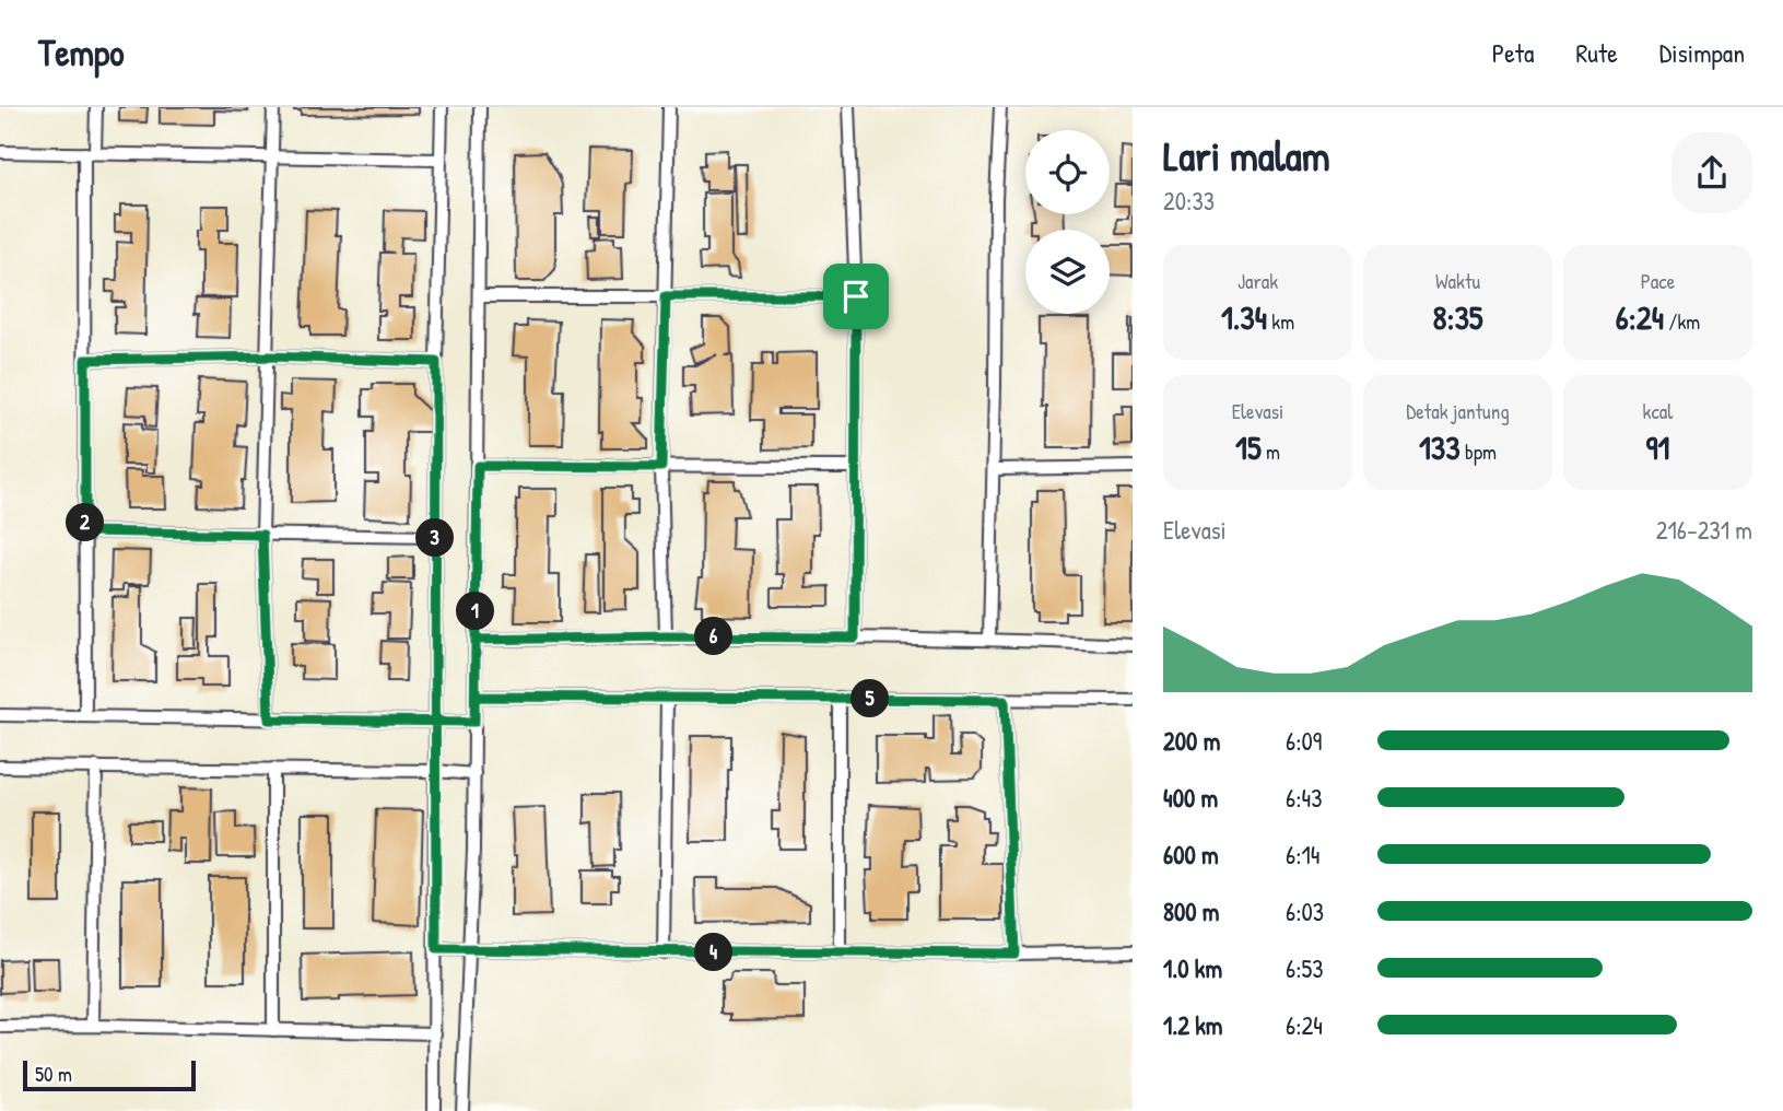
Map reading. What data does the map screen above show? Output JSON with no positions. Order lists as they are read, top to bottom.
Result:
{
  "scale_bar": "50 m",
  "page": {
    "header": "Tempo",
    "nav": ["Peta", "Rute", "Disimpan"],
    "heading": ["Lari malam", "20:33"],
    "stats": [
      ["Jarak", "1.34 km"],
      ["Waktu", "8:35"],
      ["Pace", "6:24 /km"],
      ["Elevasi", "15 m"],
      ["Detak jantung", "133 bpm"],
      ["kcal", "91"]
    ],
    "chart": ["Elevasi", "216–231 m"],
    "pins": [
      "2",
      "3",
      "1",
      "6",
      "5",
      "4"
    ],
    "list": [
      {
        "name": "200 m",
        "note": "6:09"
      },
      {
        "name": "400 m",
        "note": "6:43"
      },
      {
        "name": "600 m",
        "note": "6:14"
      },
      {
        "name": "800 m",
        "note": "6:03"
      },
      {
        "name": "1.0 km",
        "note": "6:53"
      },
      {
        "name": "1.2 km",
        "note": "6:24"
      }
    ],
    "scale": "50 m"
  }
}
